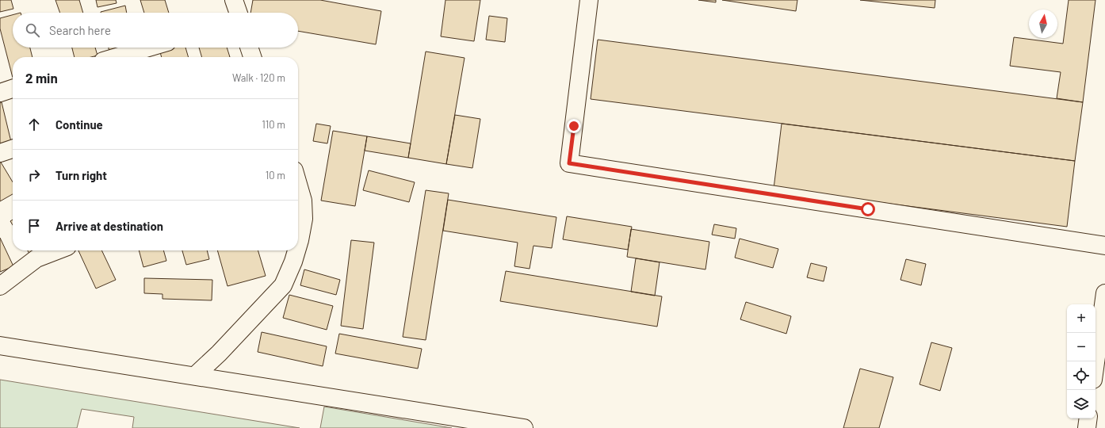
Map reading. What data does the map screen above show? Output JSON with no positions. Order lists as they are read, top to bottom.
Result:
{
  "north": "top",
  "page": {
    "search": "Search here",
    "heading": ["2 min", "Walk · 120 m"],
    "list": [
      ["Continue", "110 m"],
      ["Turn right", "10 m"],
      "Arrive at destination"
    ],
    "map_buttons": ["+", "−"]
  }
}
